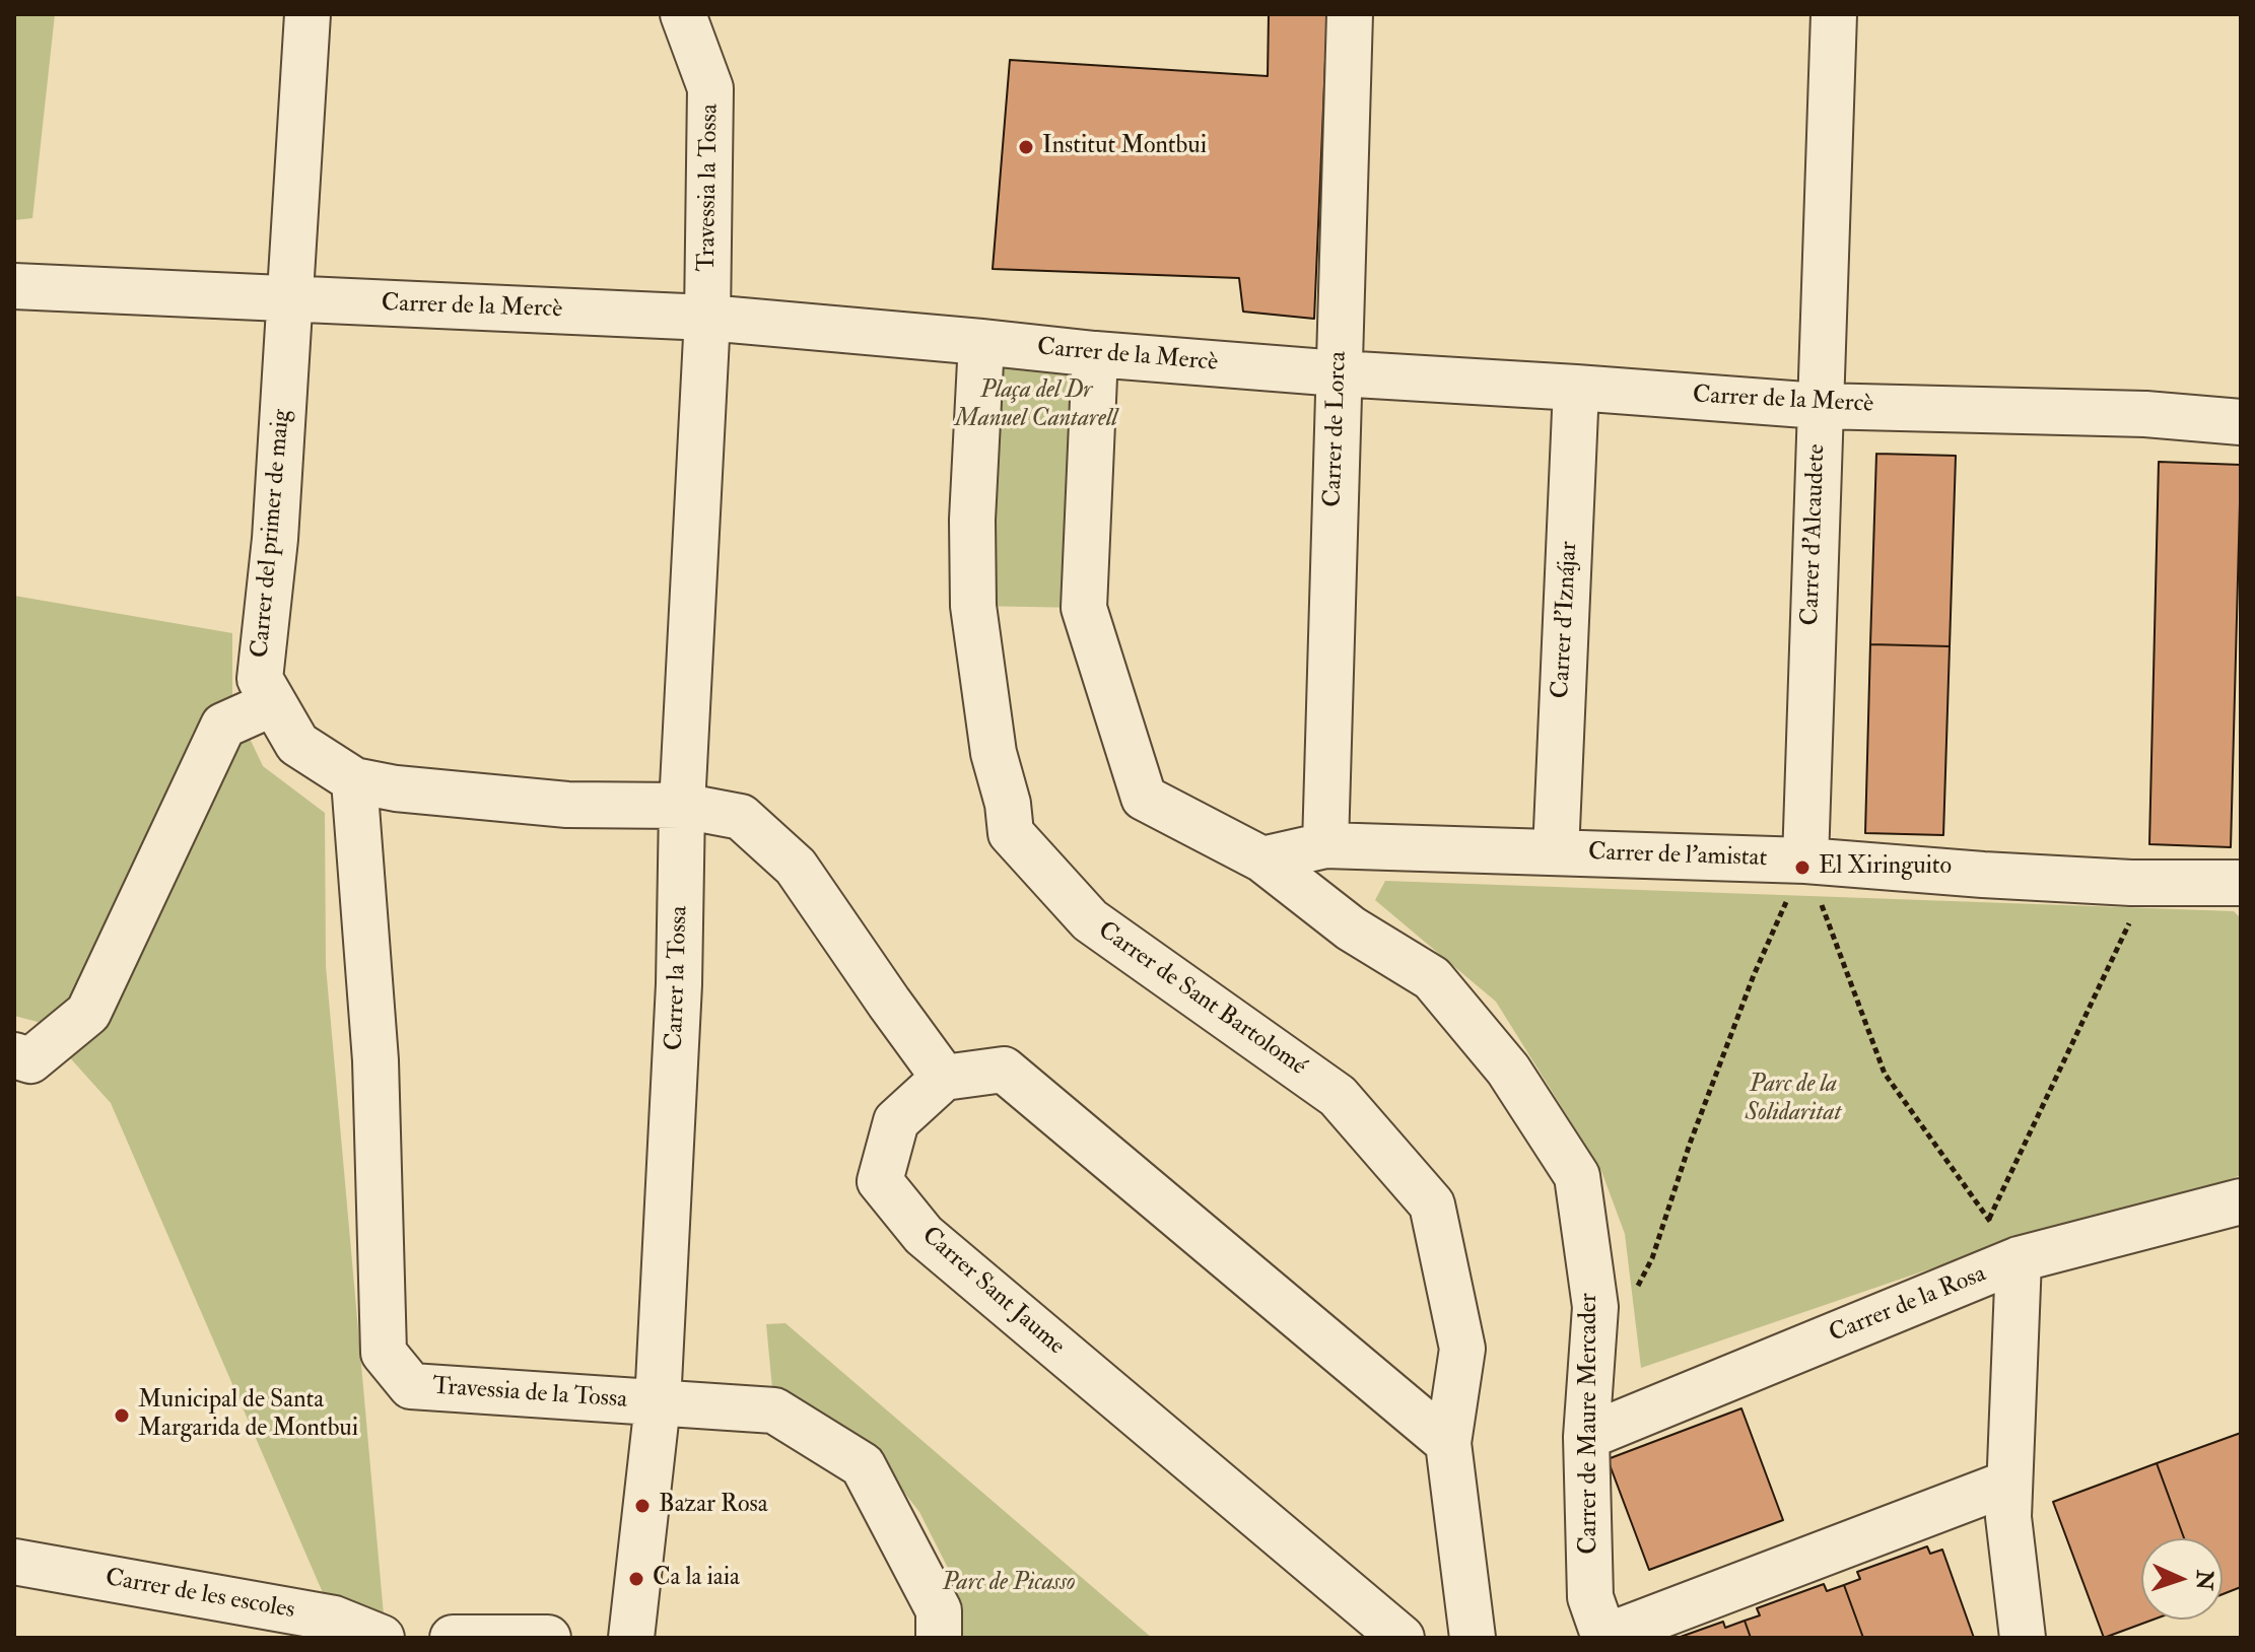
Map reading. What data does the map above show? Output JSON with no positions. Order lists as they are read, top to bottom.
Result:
{
  "streets": {
    "street": [
      "Travessia la Tossa",
      "Carrer de la Mercè",
      "Carrer de Lorca",
      "Carrer del primer de maig",
      "Carrer d'Alcaudete",
      "Carrer d'Iznájar",
      "Carrer de l'amistat",
      "Carrer la Tossa",
      "Carrer de Sant Bartolomé",
      "Carrer Sant Jaume",
      "Carrer de la Rosa",
      "Travessia de la Tossa",
      "Carrer de Maure Mercader",
      "Carrer de les escoles"
    ]
  },
  "crossings": [
    ["Travessia la Tossa", "Carrer de la Mercè"],
    ["Travessia la Tossa", "Carrer la Tossa"],
    ["Carrer de la Mercè", "Carrer de Lorca"],
    ["Carrer de la Mercè", "Carrer del primer de maig"],
    ["Carrer de la Mercè", "Carrer d'Alcaudete"],
    ["Carrer de la Mercè", "Carrer d'Iznájar"],
    ["Carrer de la Mercè", "Carrer la Tossa"],
    ["Carrer de la Mercè", "Carrer de Sant Bartolomé"],
    ["Carrer de la Mercè", "Carrer de Maure Mercader"],
    ["Carrer de Lorca", "Carrer de l'amistat"],
    ["Carrer del primer de maig", "Carrer la Tossa"],
    ["Carrer del primer de maig", "Carrer Sant Jaume"],
    ["Carrer del primer de maig", "Travessia de la Tossa"],
    ["Carrer d'Alcaudete", "Carrer de l'amistat"],
    ["Carrer d'Iznájar", "Carrer de l'amistat"],
    ["Carrer de l'amistat", "Carrer de Maure Mercader"],
    ["Carrer la Tossa", "Travessia de la Tossa"],
    ["Carrer de la Rosa", "Carrer de Maure Mercader"]
  ],
  "parks": ["Plaça del Dr Manuel Cantarell", "Parc de la Solidaritat", "Parc de Picasso"],
  "places": [
    "Institut Montbui",
    "El Xiringuito",
    "Municipal de Santa Margarida de Montbui",
    "Bazar Rosa",
    "Ca la iaia"
  ],
  "north": "right"
}
